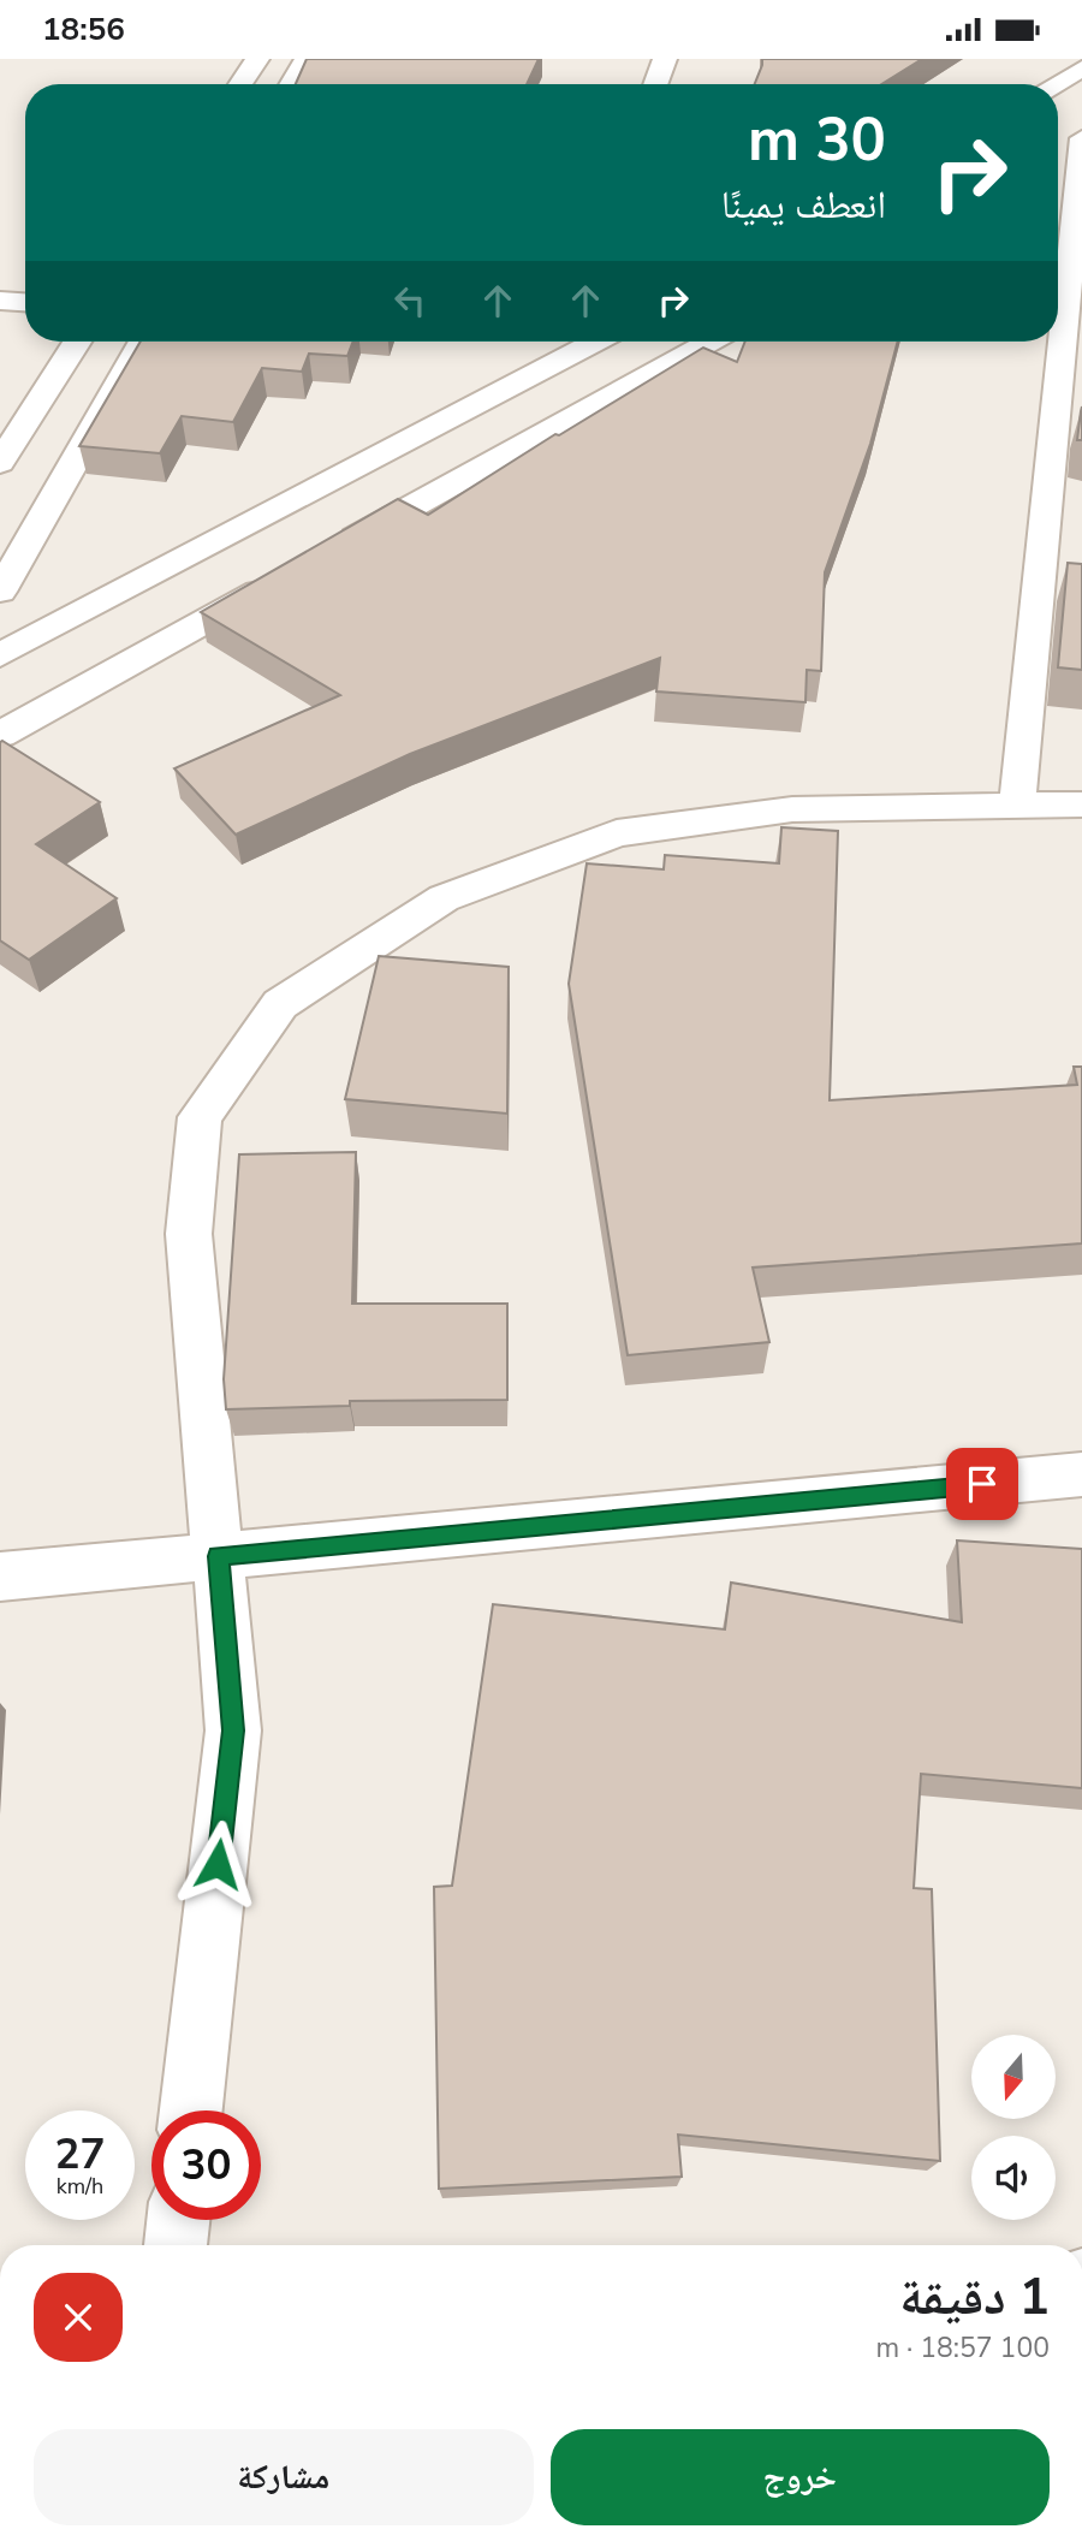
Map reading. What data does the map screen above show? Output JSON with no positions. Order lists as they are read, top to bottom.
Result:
{
  "north": "bottom",
  "page": {
    "status": "18:56",
    "turn": ["30 m", "انعطف يمينًا"],
    "speed": "27 km/h",
    "limit": "30",
    "heading": ["1 دقيقة", "100 m · 18:57"],
    "buttons": ["خروج", "مشاركة"]
  }
}
